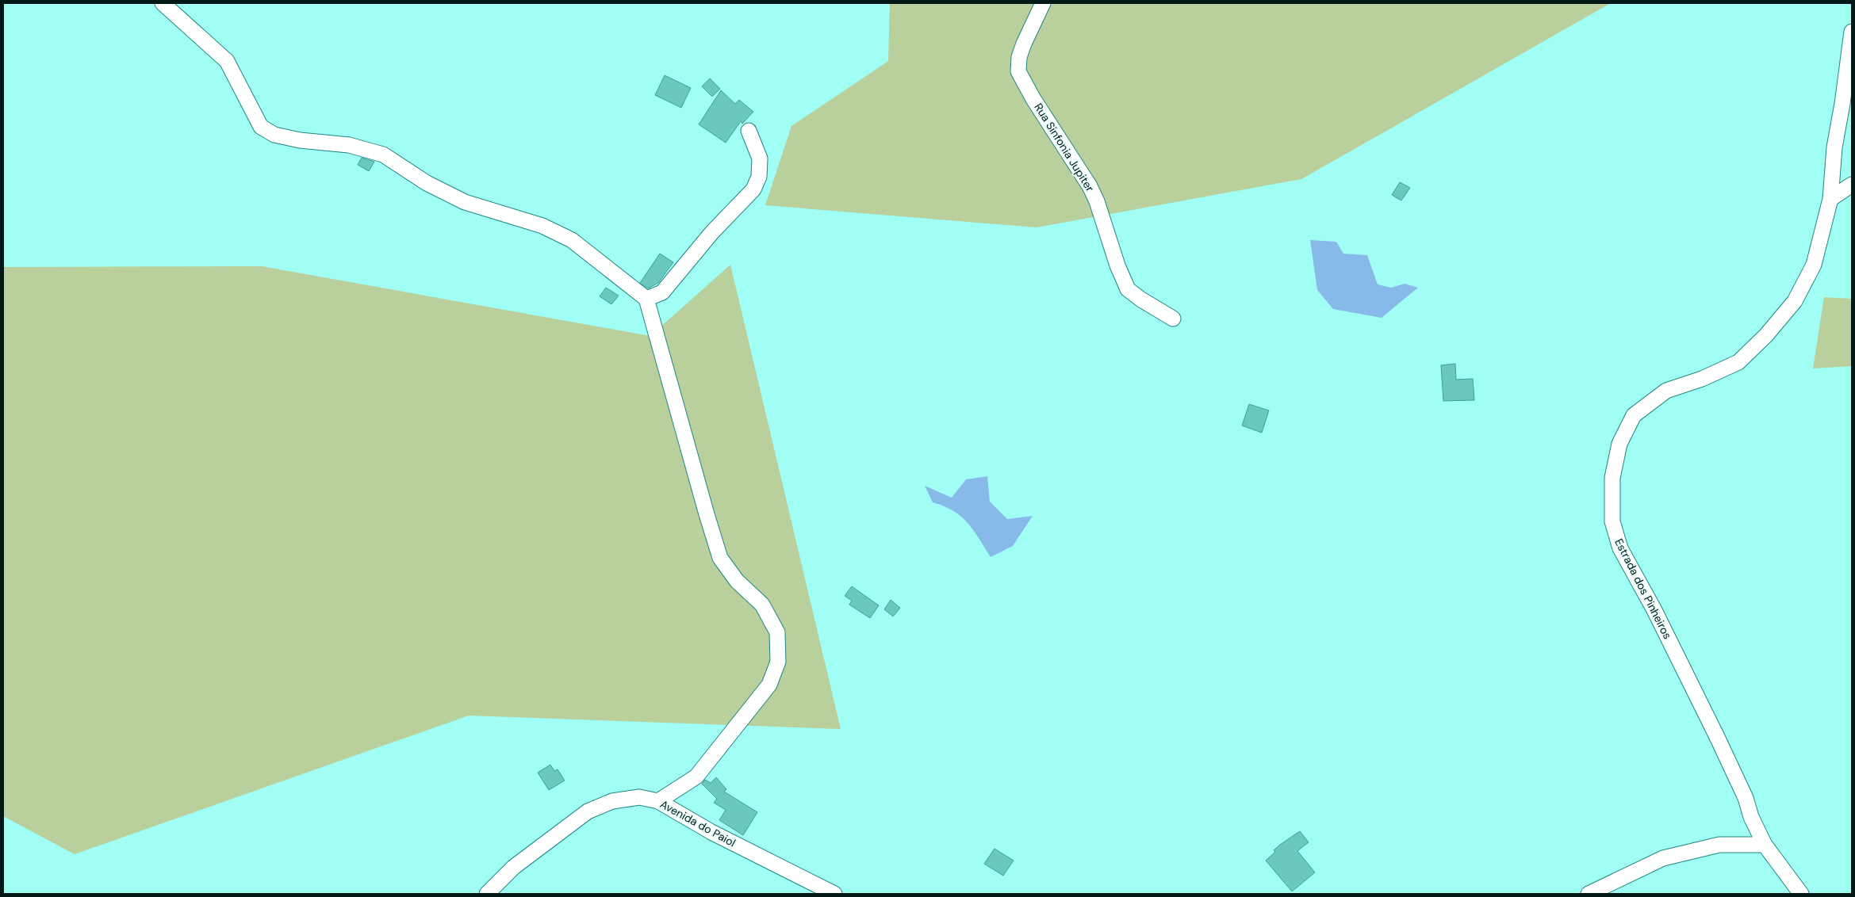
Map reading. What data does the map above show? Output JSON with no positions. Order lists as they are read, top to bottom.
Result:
{
  "streets": {
    "street": ["Rua Sinfonia Jupiter", "Estrada dos Pinheiros", "Avenida do Paiol"]
  }
}
